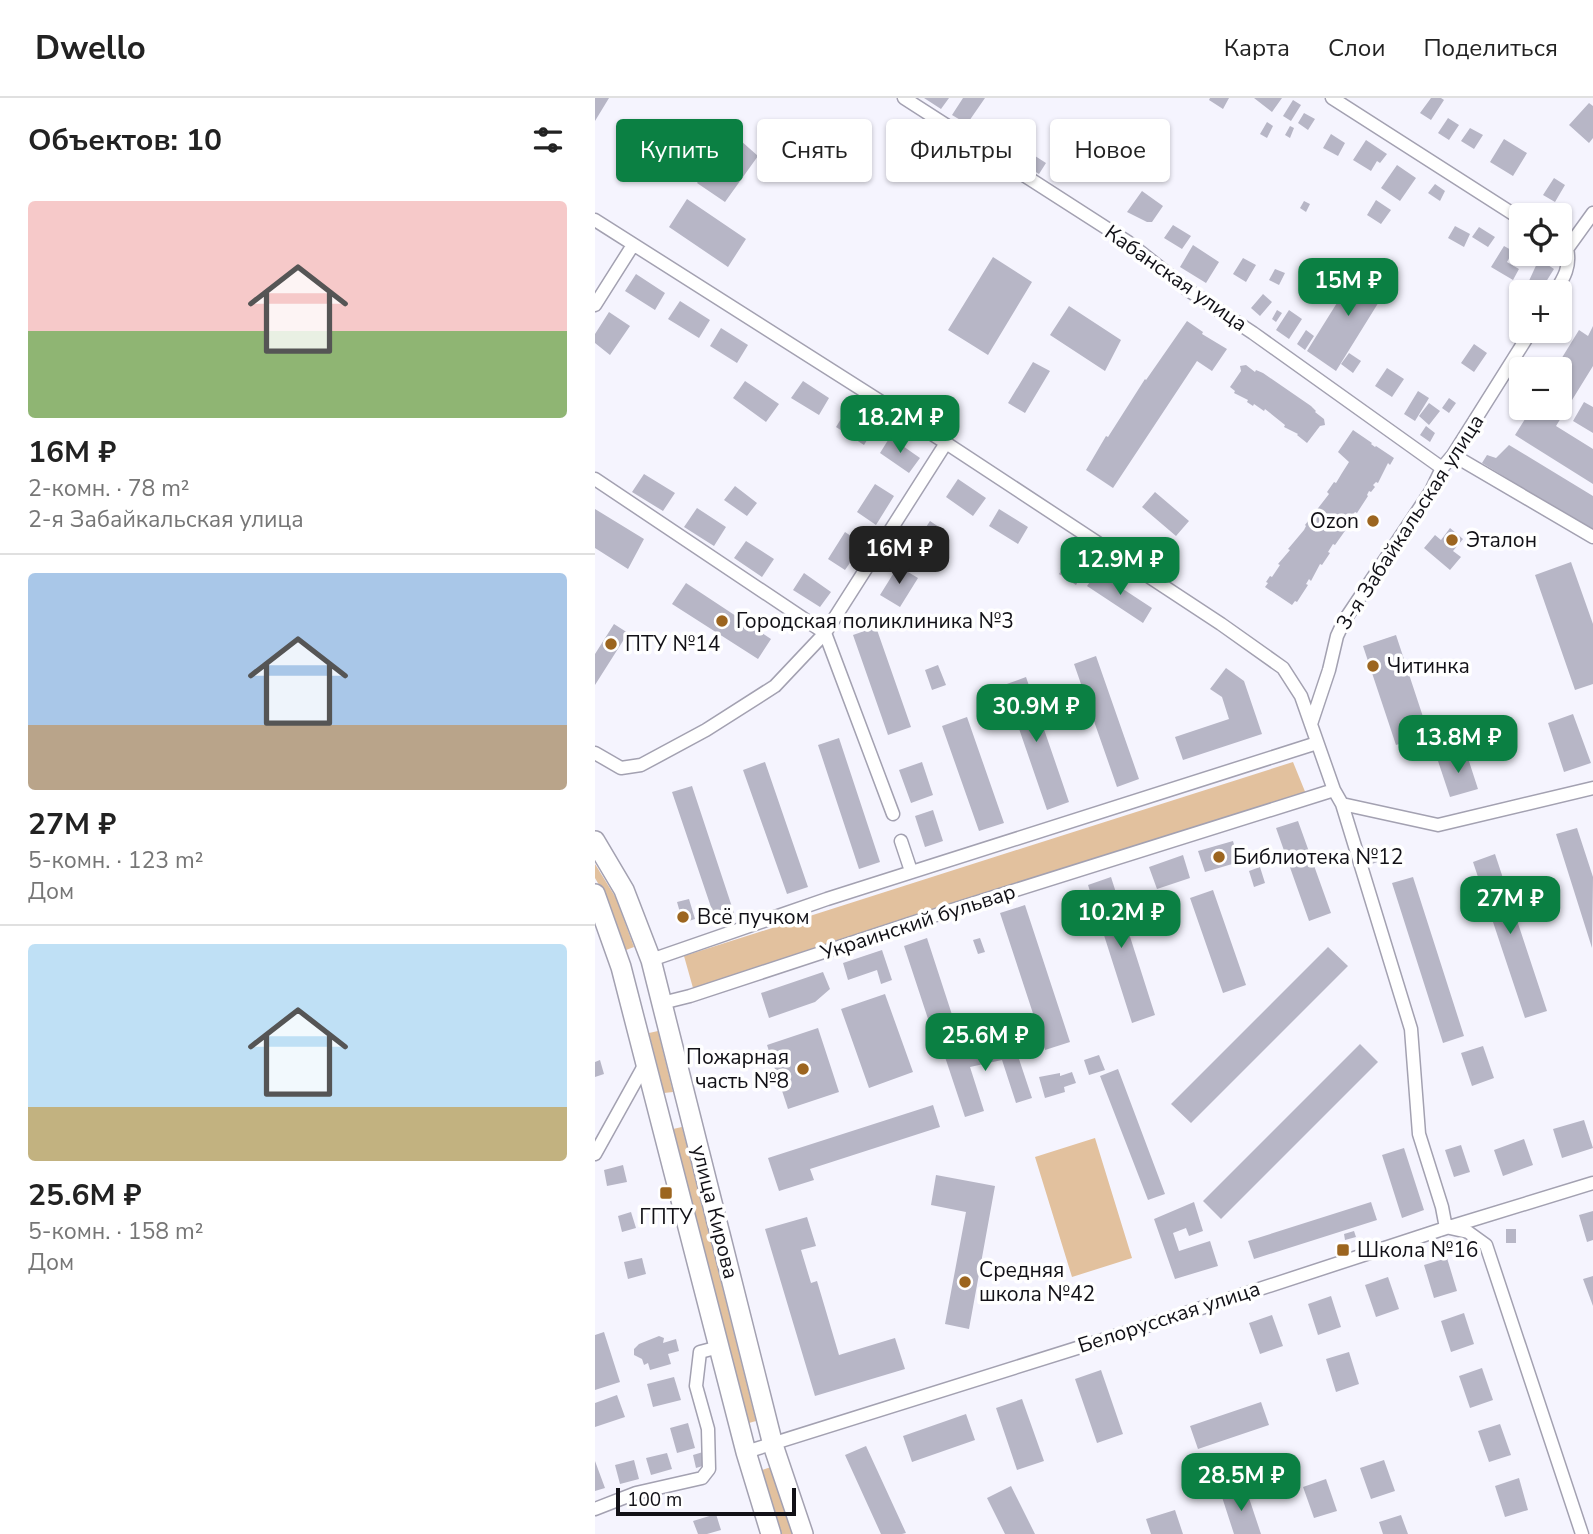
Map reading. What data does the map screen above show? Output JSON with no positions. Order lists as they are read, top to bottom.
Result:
{
  "streets": {
    "main road": ["улица Кирова"],
    "street": [
      "Кабанская улица",
      "3-я Забайкальская улица",
      "Украинский бульвар",
      "Белорусская улица"
    ]
  },
  "crossings": [
    ["Кабанская улица", "3-я Забайкальская улица"],
    ["Украинский бульвар", "улица Кирова"],
    ["улица Кирова", "Белорусская улица"]
  ],
  "places": {
    "other": [
      "Ozon",
      "Эталон",
      "Городская поликлиника №3",
      "ПТУ №14",
      "Читинка",
      "Библиотека №12",
      "Всё пучком",
      "Пожарная часть №8",
      "Средняя школа №42"
    ],
    "transit": ["ГПТУ", "Школа №16"]
  },
  "scale_bar": "100 m",
  "page": {
    "header": "Dwello",
    "nav": ["Карта", "Слои", "Поделиться"],
    "heading": "Объектов: 10",
    "chip": [
      "Купить",
      "Снять",
      "Фильтры",
      "Новое"
    ],
    "list": [
      {
        "name": "16M ₽",
        "note": "2-комн. · 78 m² · 2-я Забайкальская улица"
      },
      {
        "name": "27M ₽",
        "note": "5-комн. · 123 m² · Дом"
      },
      {
        "name": "25.6M ₽",
        "note": "5-комн. · 158 m² · Дом"
      }
    ],
    "map_buttons": ["+", "−"],
    "price": [
      "15M ₽",
      "18.2M ₽",
      "16M ₽",
      "12.9M ₽",
      "30.9M ₽",
      "13.8M ₽",
      "27M ₽",
      "10.2M ₽",
      "25.6M ₽",
      "28.5M ₽"
    ],
    "scale": "100 m"
  }
}
